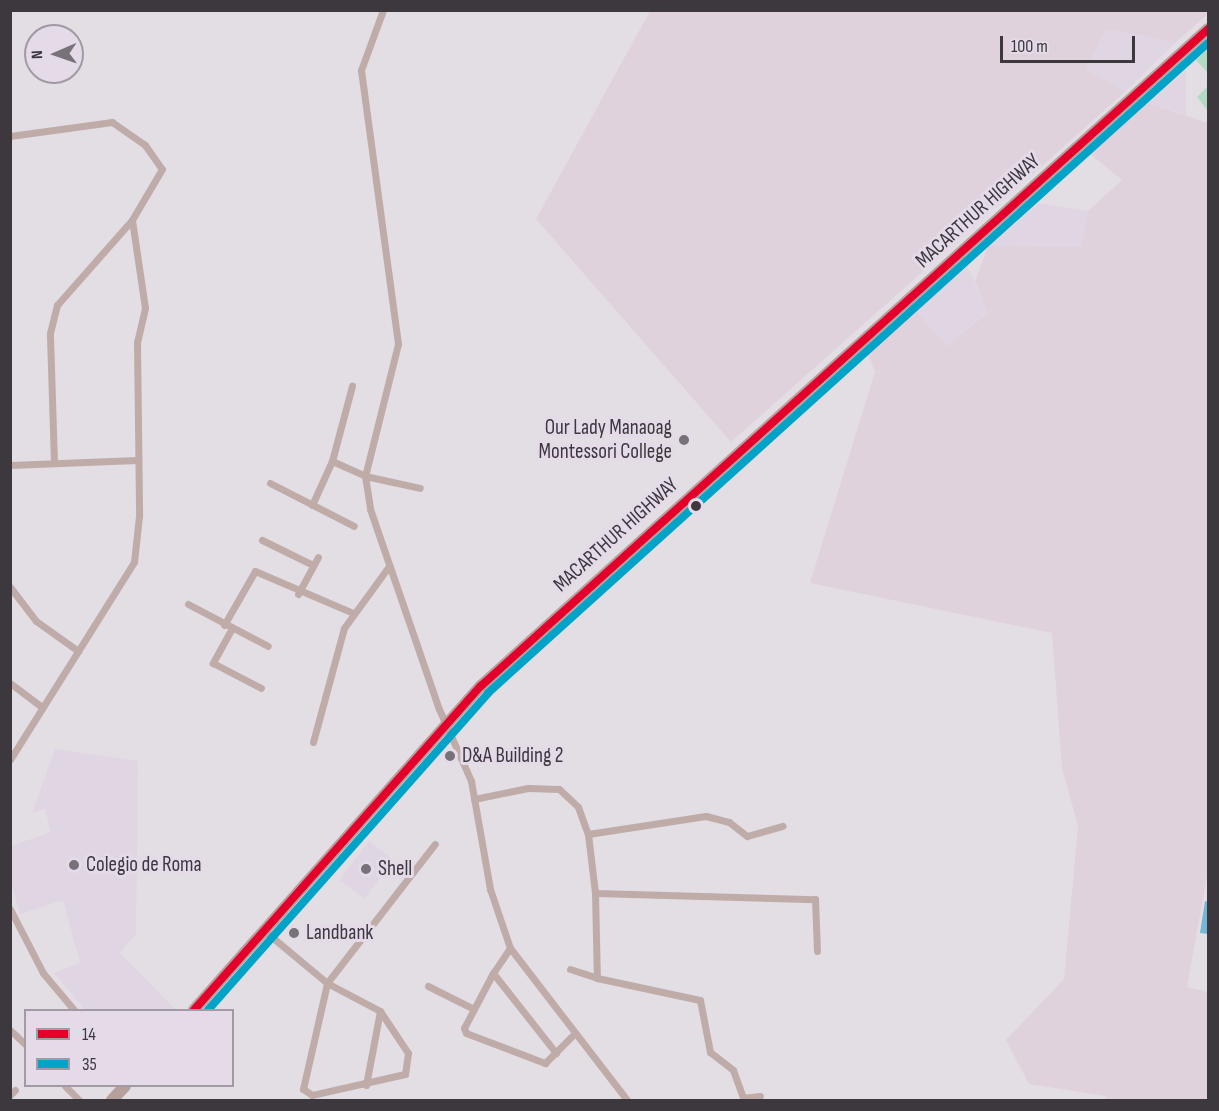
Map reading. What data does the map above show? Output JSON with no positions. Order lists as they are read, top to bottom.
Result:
{
  "streets": {
    "highway": ["MACARTHUR HIGHWAY"]
  },
  "places": [
    "Our Lady Manaoag Montessori College",
    "D&A Building 2",
    "Colegio de Roma",
    "Shell",
    "Landbank"
  ],
  "lines": ["transit line 14", "transit line 35"],
  "legend": ["14", "35"],
  "scale_bar": "100 m",
  "north": "left"
}
